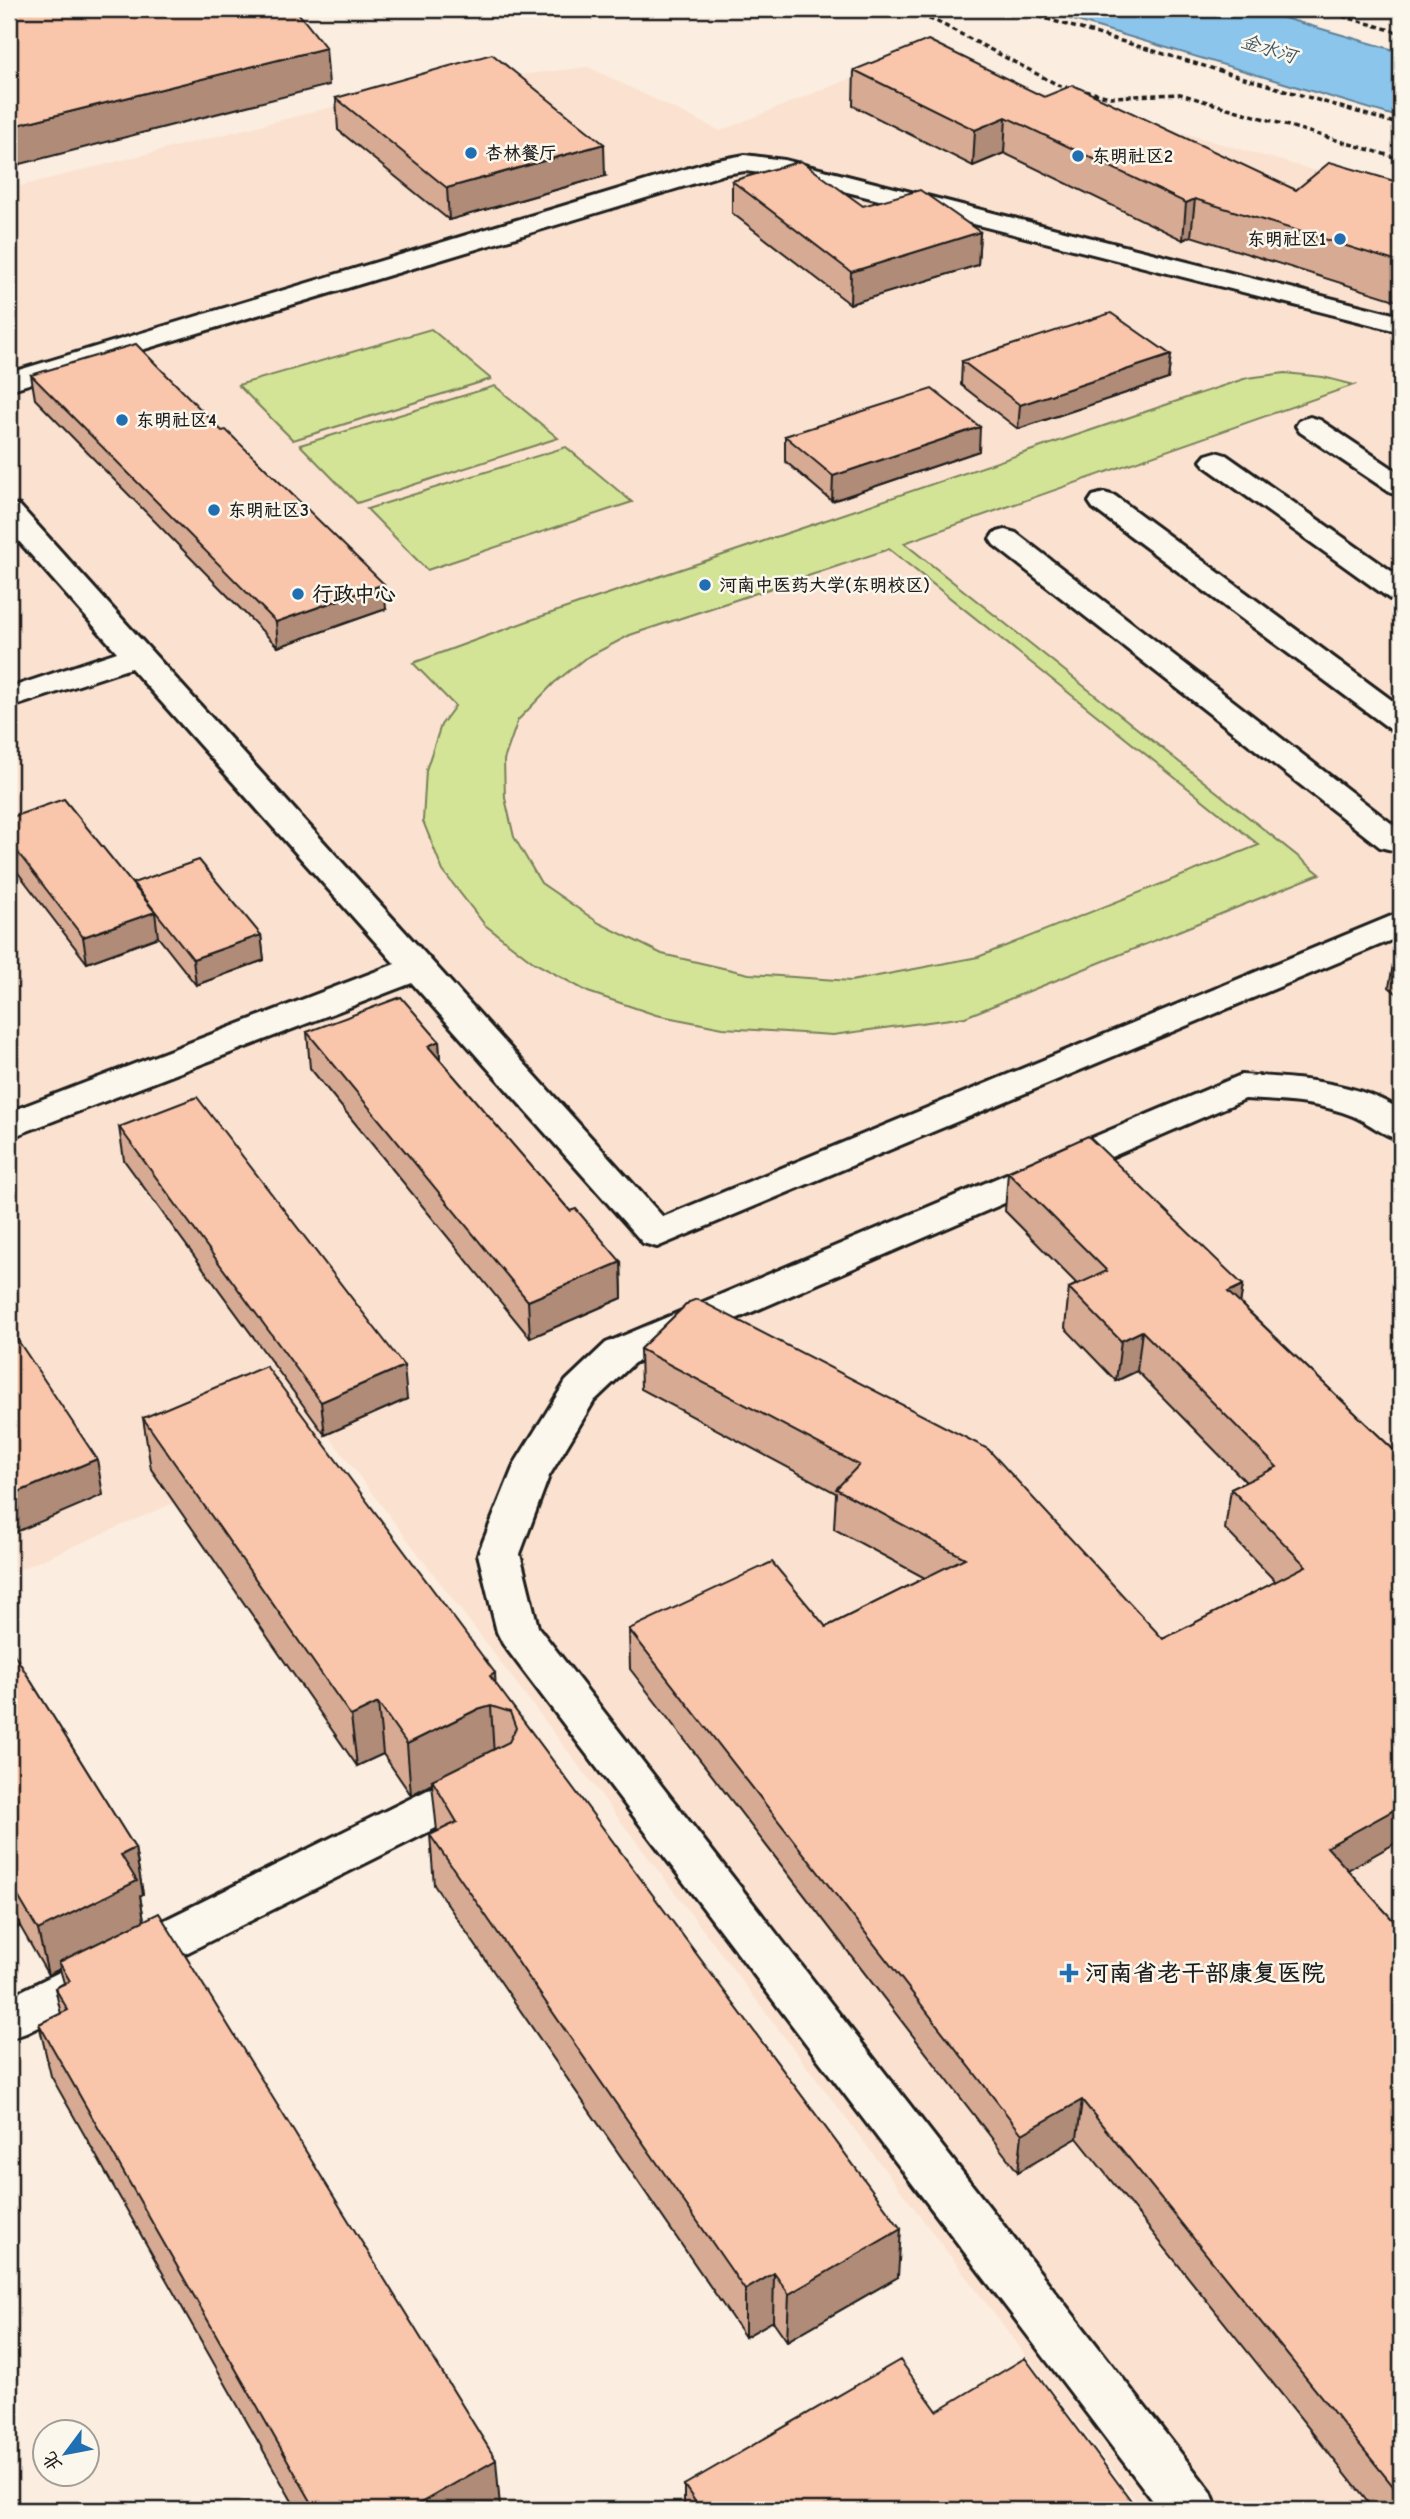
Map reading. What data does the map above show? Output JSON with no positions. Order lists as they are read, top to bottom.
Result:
{
  "water": ["金水河"],
  "places": {
    "other": [
      "杏林餐厅",
      "东明社区2",
      "东明社区1",
      "东明社区4",
      "东明社区3",
      "河南中医药大学(东明校区)",
      "行政中心"
    ],
    "health": ["河南省老干部康复医院"]
  },
  "north": "bottom left"
}
